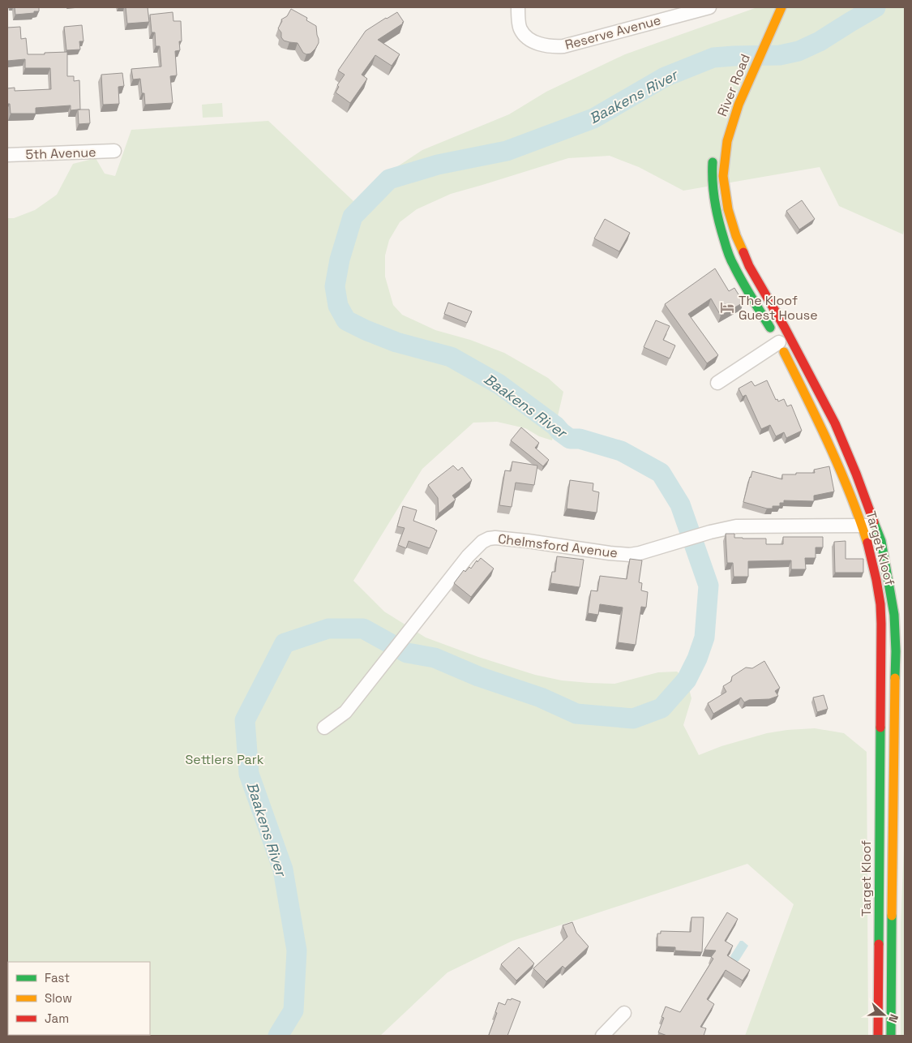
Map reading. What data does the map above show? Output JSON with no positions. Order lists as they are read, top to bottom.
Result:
{
  "streets": {
    "main road": ["River Road", "Target Kloof"],
    "street": ["Reserve Avenue", "5th Avenue", "Chelmsford Avenue"]
  },
  "crossings": [
    ["River Road", "Target Kloof"],
    ["Chelmsford Avenue", "Target Kloof"]
  ],
  "water": ["Baakens River"],
  "parks": ["Settlers Park"],
  "places": {
    "hotel": ["The Kloof Guest House"]
  },
  "legend": ["Fast", "Slow", "Jam"],
  "north": "right"
}
